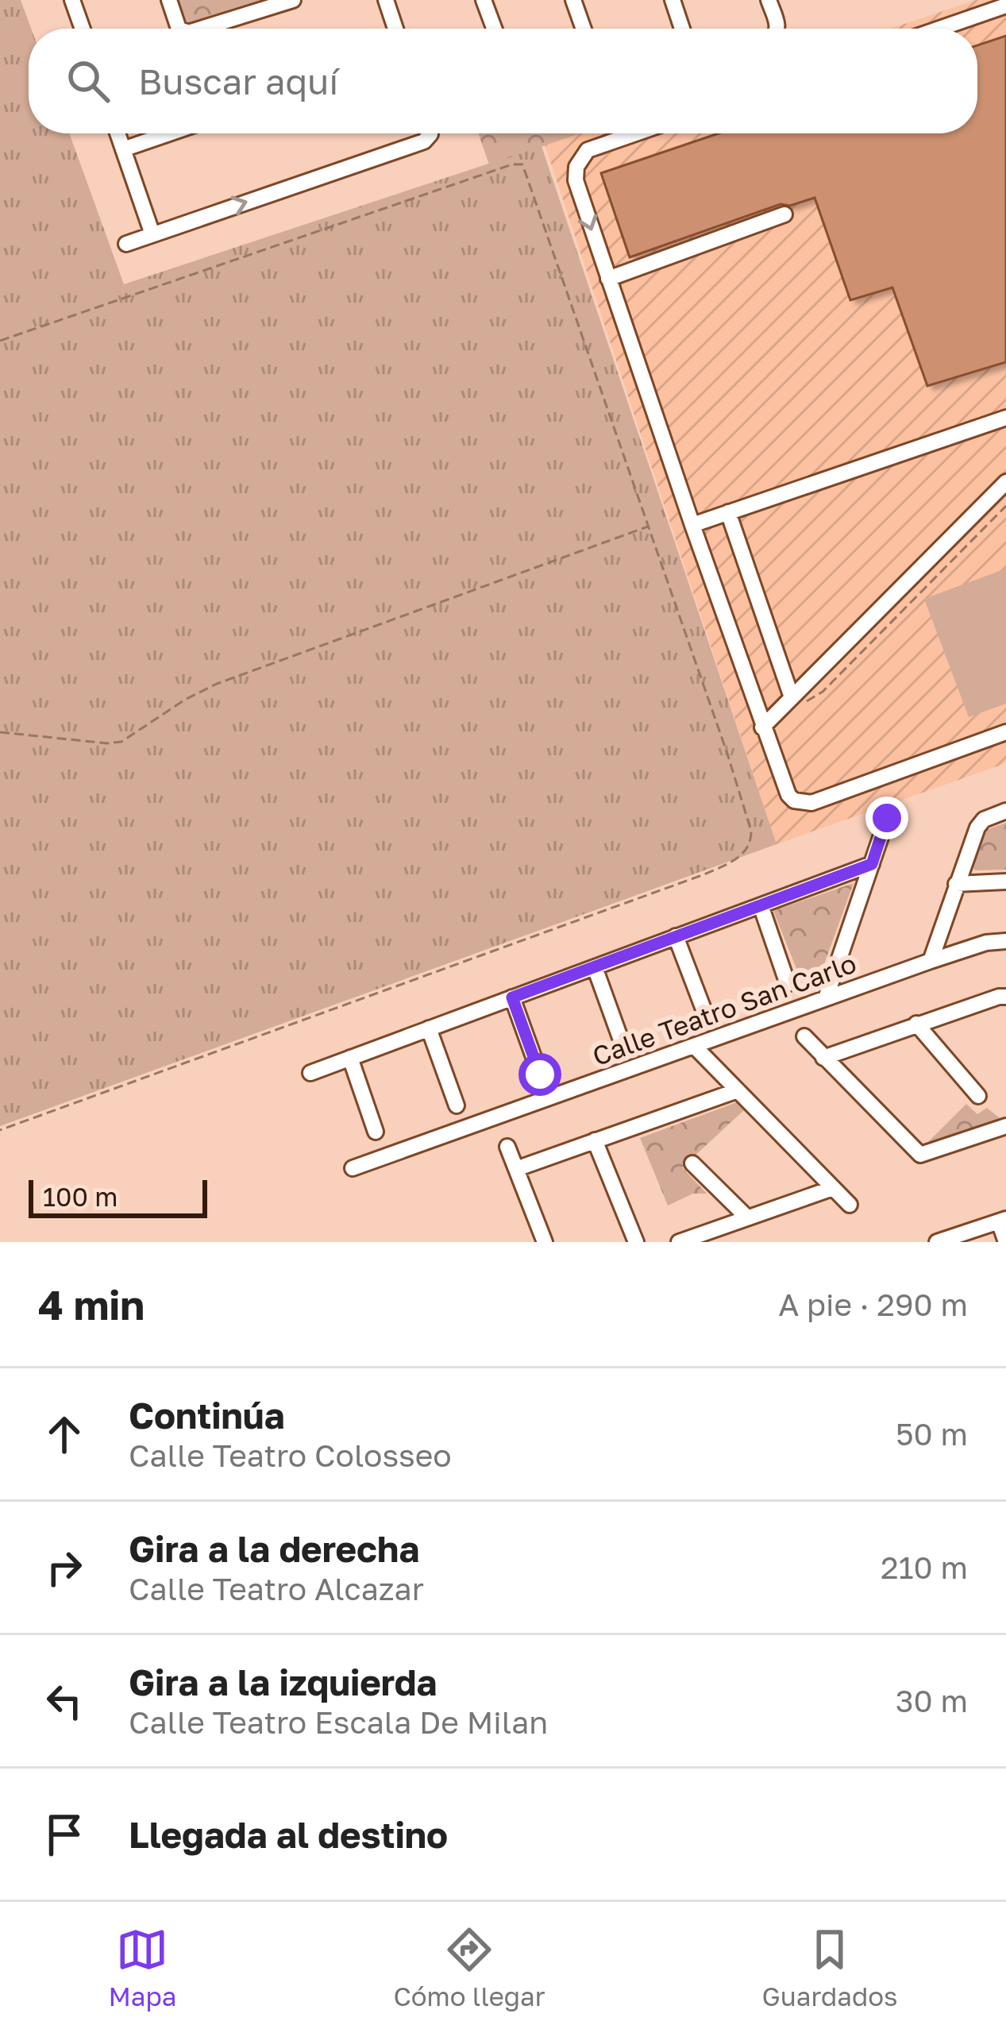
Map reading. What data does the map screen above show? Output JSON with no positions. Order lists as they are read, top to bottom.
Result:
{
  "streets": {
    "street": ["Calle Teatro San Carlo"]
  },
  "scale_bar": "100 m",
  "page": {
    "search": "Buscar aquí",
    "scale": "100 m",
    "heading": ["4 min", "A pie · 290 m"],
    "list": [
      ["Continúa", "Calle Teatro Colosseo", "50 m"],
      ["Gira a la derecha", "Calle Teatro Alcazar", "210 m"],
      ["Gira a la izquierda", "Calle Teatro Escala De Milan", "30 m"],
      "Llegada al destino"
    ],
    "nav": ["Mapa", "Cómo llegar", "Guardados"]
  }
}
